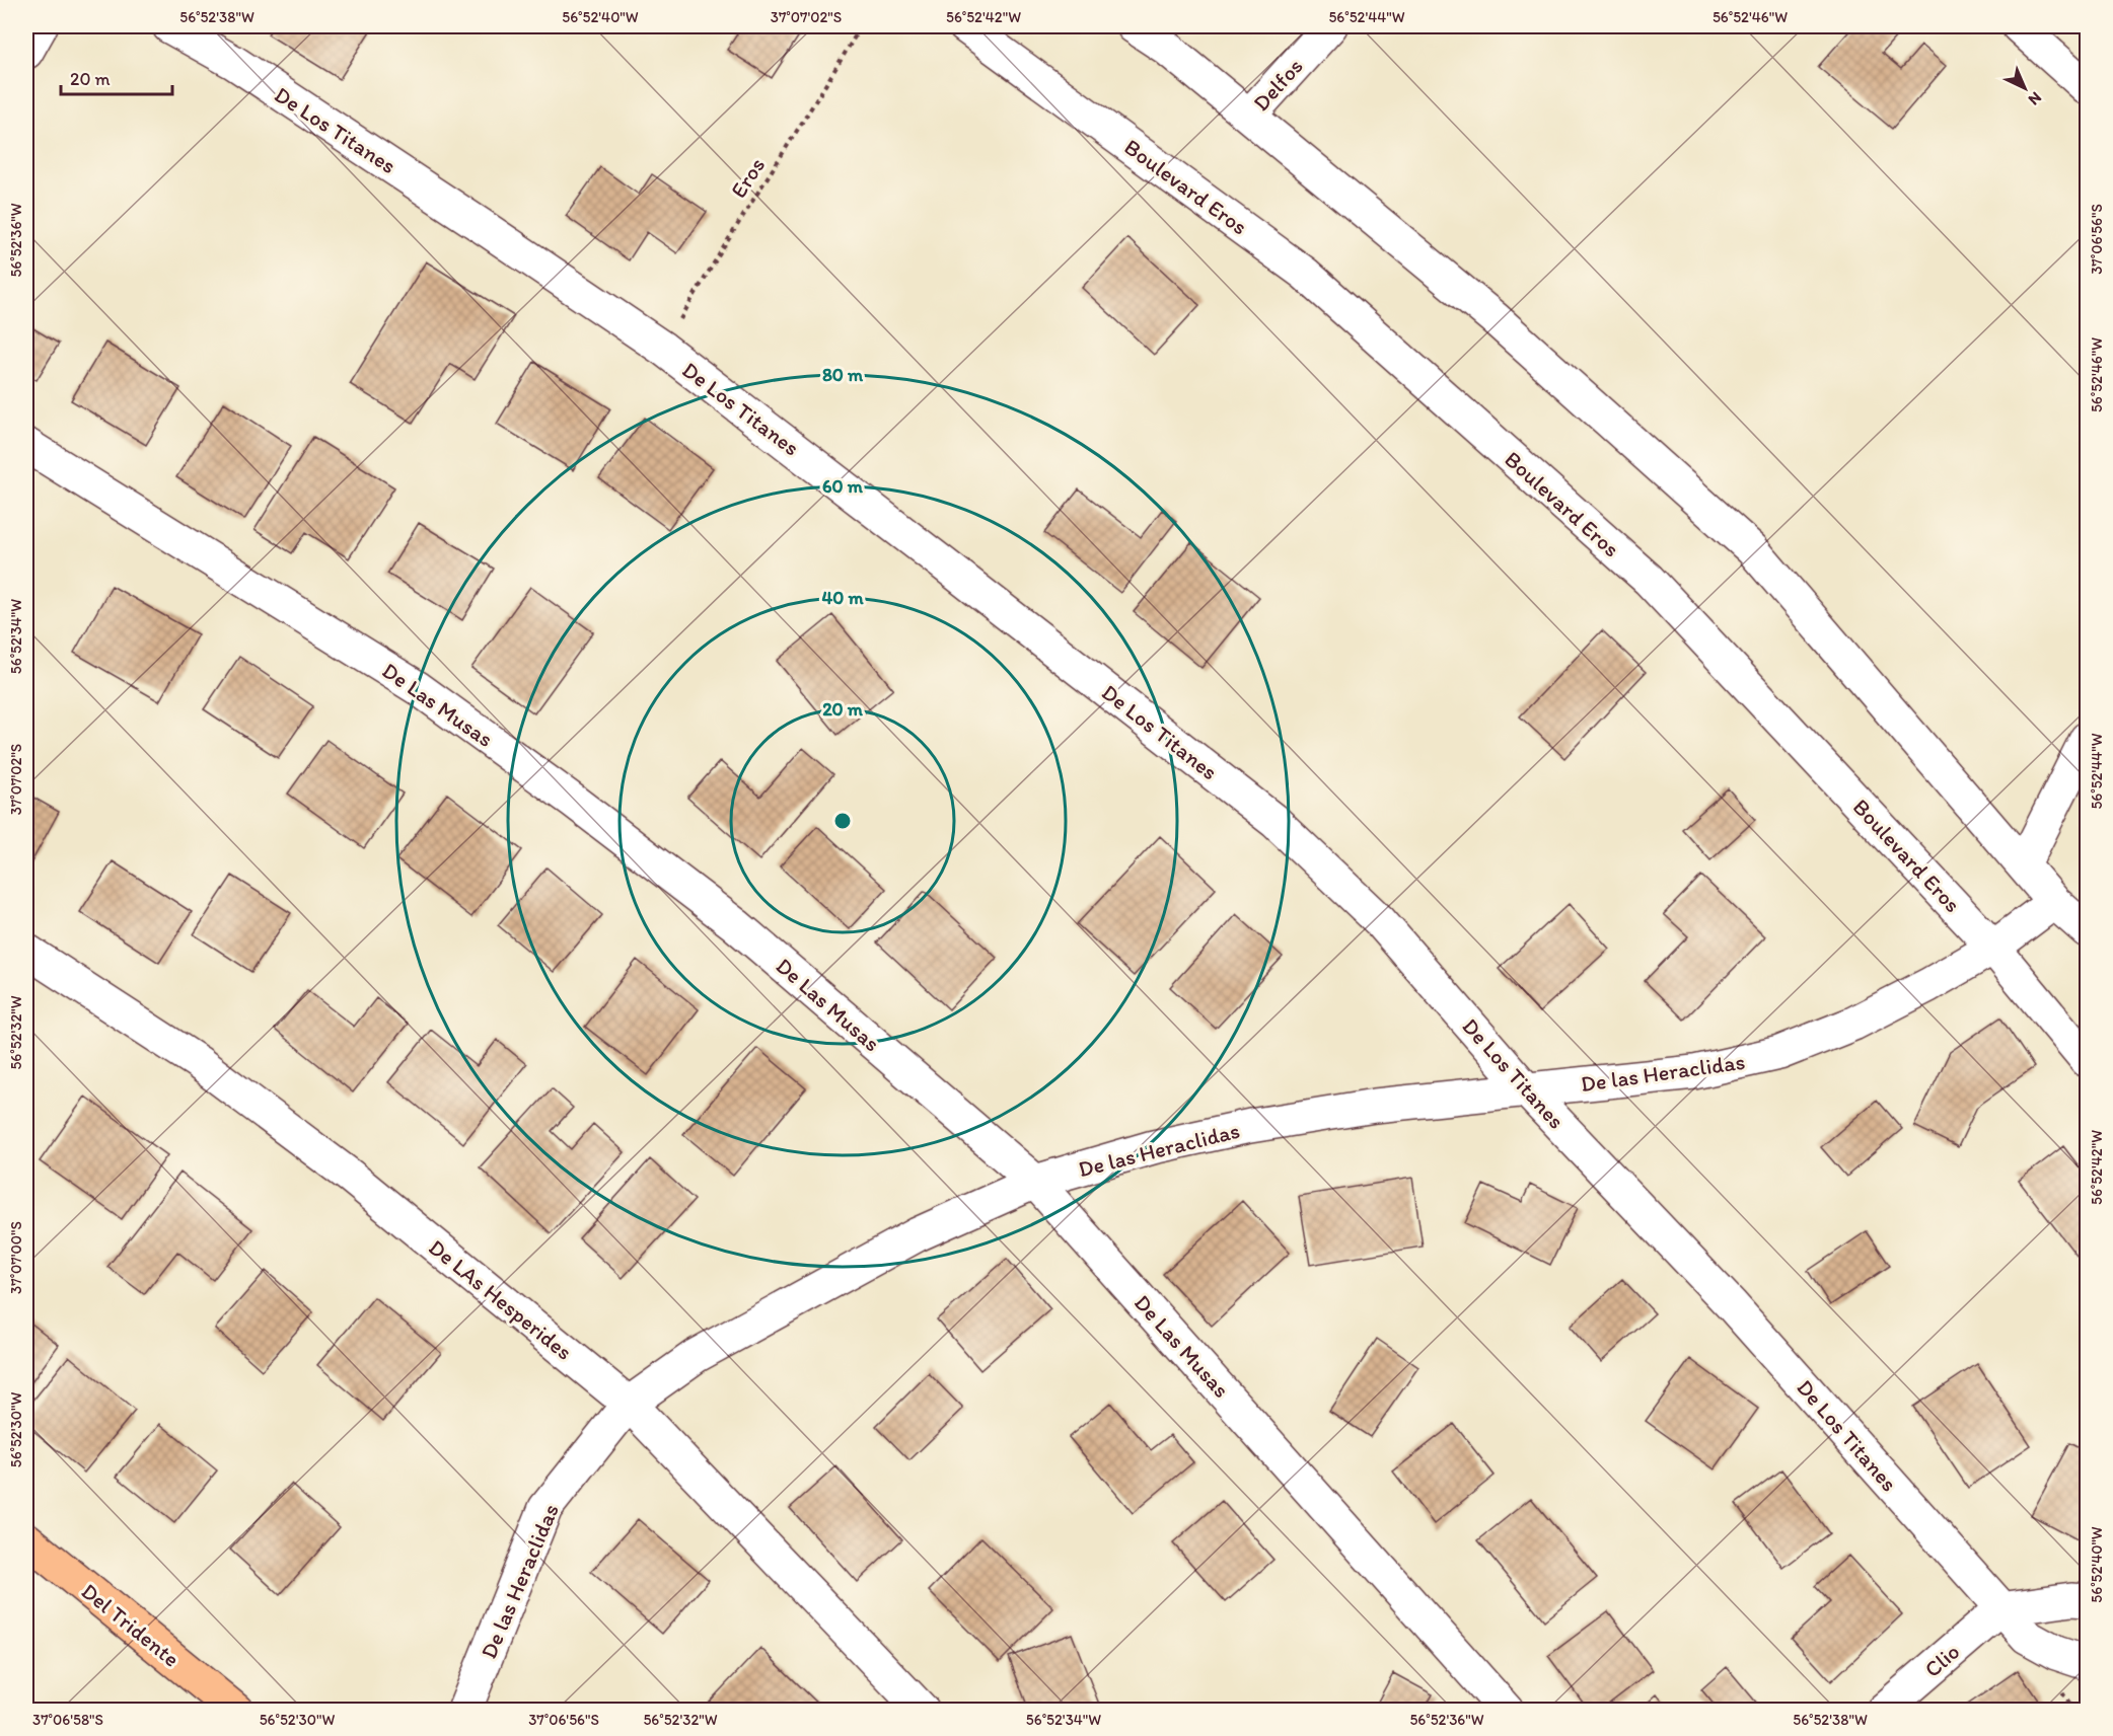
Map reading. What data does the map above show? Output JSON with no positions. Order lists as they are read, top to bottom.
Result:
{
  "streets": {
    "main road": ["Del Tridente"],
    "street": [
      "Delfos",
      "De Los Titanes",
      "Boulevard Eros",
      "De Las Musas",
      "De las Heraclidas",
      "De LAs Hesperides",
      "Clio"
    ],
    "path": ["Eros"]
  },
  "crossings": [
    ["De Los Titanes", "Eros"],
    ["De Los Titanes", "De las Heraclidas"],
    ["De Los Titanes", "Clio"],
    ["Boulevard Eros", "De las Heraclidas"],
    ["De Las Musas", "De las Heraclidas"],
    ["De las Heraclidas", "De LAs Hesperides"]
  ],
  "scale_bar": "20 m",
  "north": "bottom right",
  "coordinates": [
    "56°52'38\"W",
    "56°52'40\"W",
    "37°07'02\"S",
    "56°52'42\"W",
    "56°52'44\"W",
    "56°52'46\"W",
    "37°06'56\"S",
    "56°52'36\"W",
    "56°52'34\"W",
    "56°52'32\"W",
    "37°07'00\"S",
    "56°52'30\"W",
    "37°06'58\"S"
  ],
  "rings": [
    "80 m",
    "60 m",
    "40 m",
    "20 m"
  ]
}
